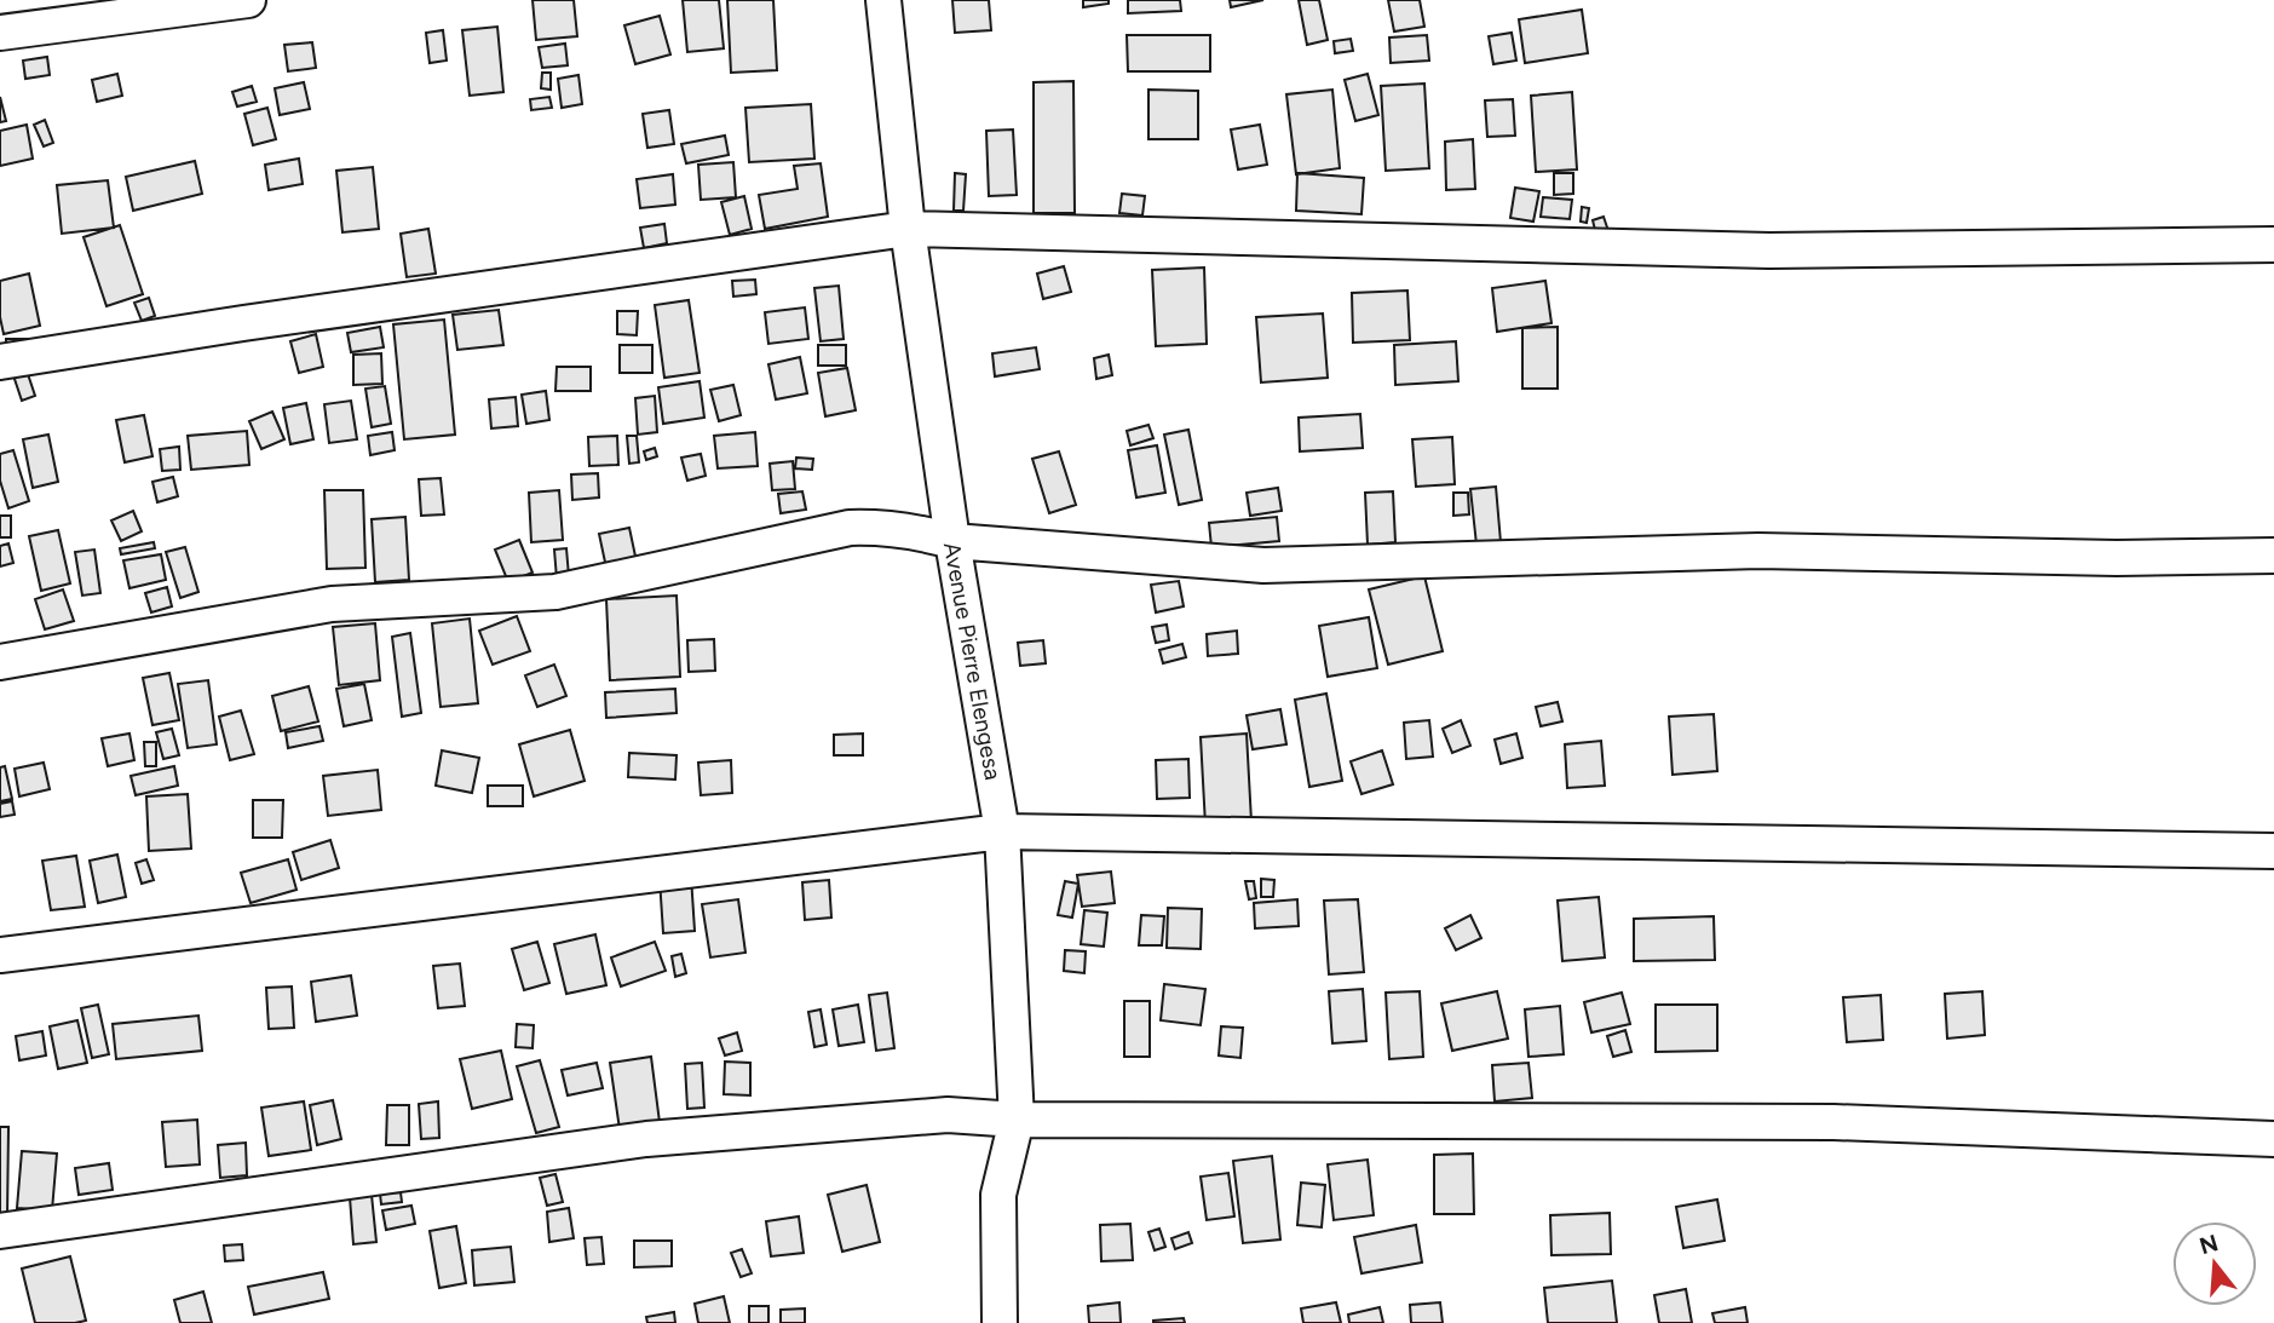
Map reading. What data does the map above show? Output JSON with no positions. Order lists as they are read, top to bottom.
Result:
{
  "streets": {
    "street": ["Avenue Pierre Elengesa"]
  },
  "north": "top"
}
